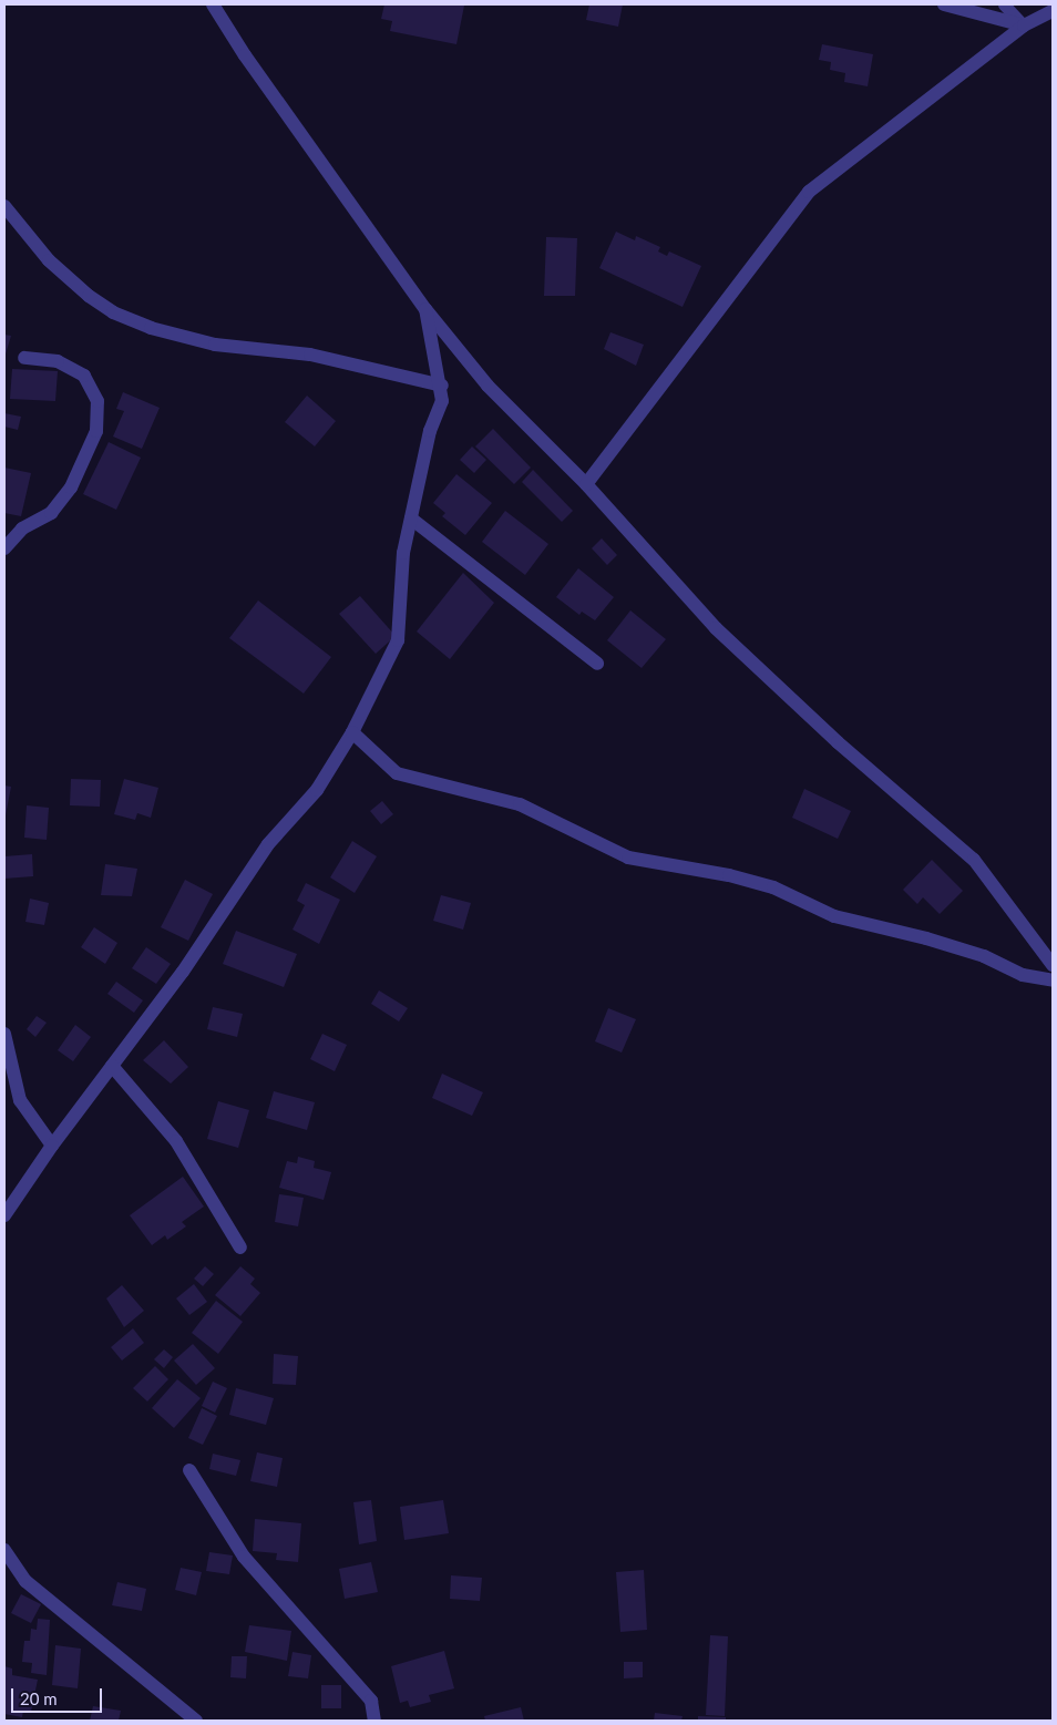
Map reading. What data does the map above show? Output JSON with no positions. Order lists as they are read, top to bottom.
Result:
{
  "scale_bar": "20 m"
}
